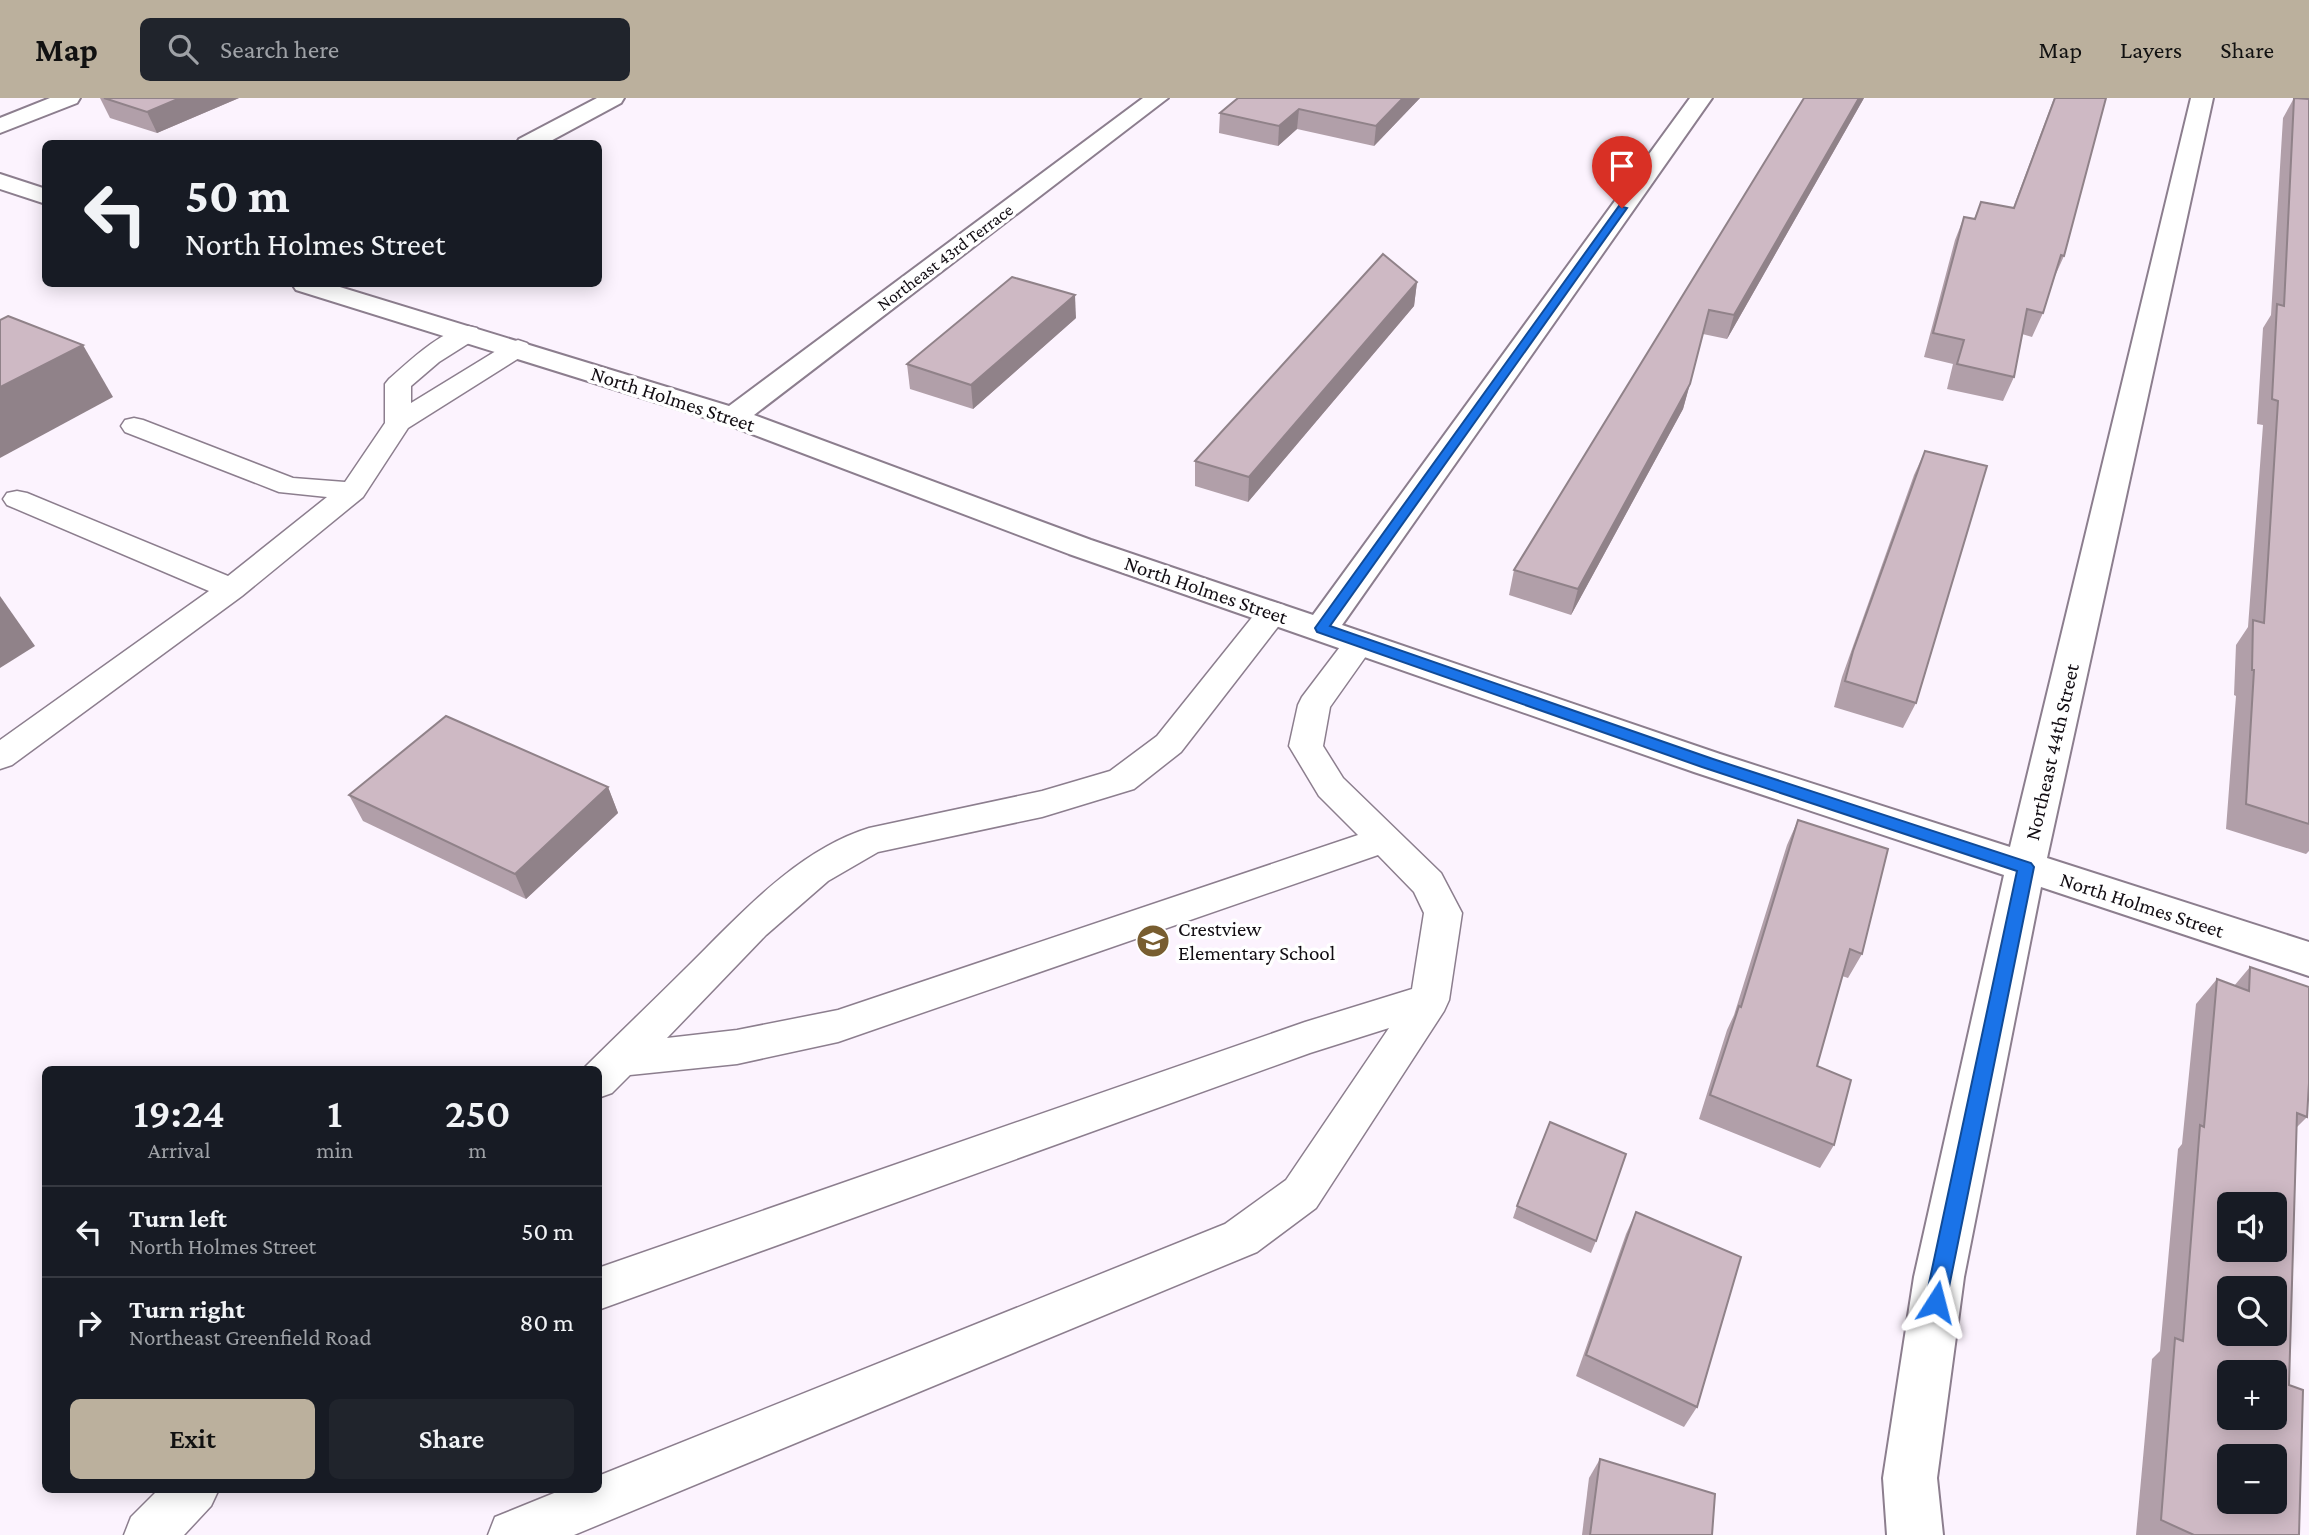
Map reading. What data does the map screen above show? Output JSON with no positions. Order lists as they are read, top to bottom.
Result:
{
  "streets": {
    "street": ["Northeast 43rd Terrace", "North Holmes Street", "Northeast 44th Street"]
  },
  "crossings": [
    ["Northeast 43rd Terrace", "North Holmes Street"],
    ["North Holmes Street", "Northeast 44th Street"]
  ],
  "places": {
    "school or university": ["Crestview Elementary School"]
  },
  "page": {
    "header": "Map",
    "search": "Search here",
    "nav": ["Map", "Layers", "Share"],
    "turn": ["50 m", "North Holmes Street"],
    "eta": [
      "19:24",
      "Arrival",
      "1",
      "min",
      "250",
      "m"
    ],
    "list": [
      {
        "name": "Turn left",
        "note": "North Holmes Street",
        "value": "50 m"
      },
      {
        "name": "Turn right",
        "note": "Northeast Greenfield Road",
        "value": "80 m"
      }
    ],
    "map_buttons": ["+", "−"],
    "buttons": ["Exit", "Share"]
  }
}
